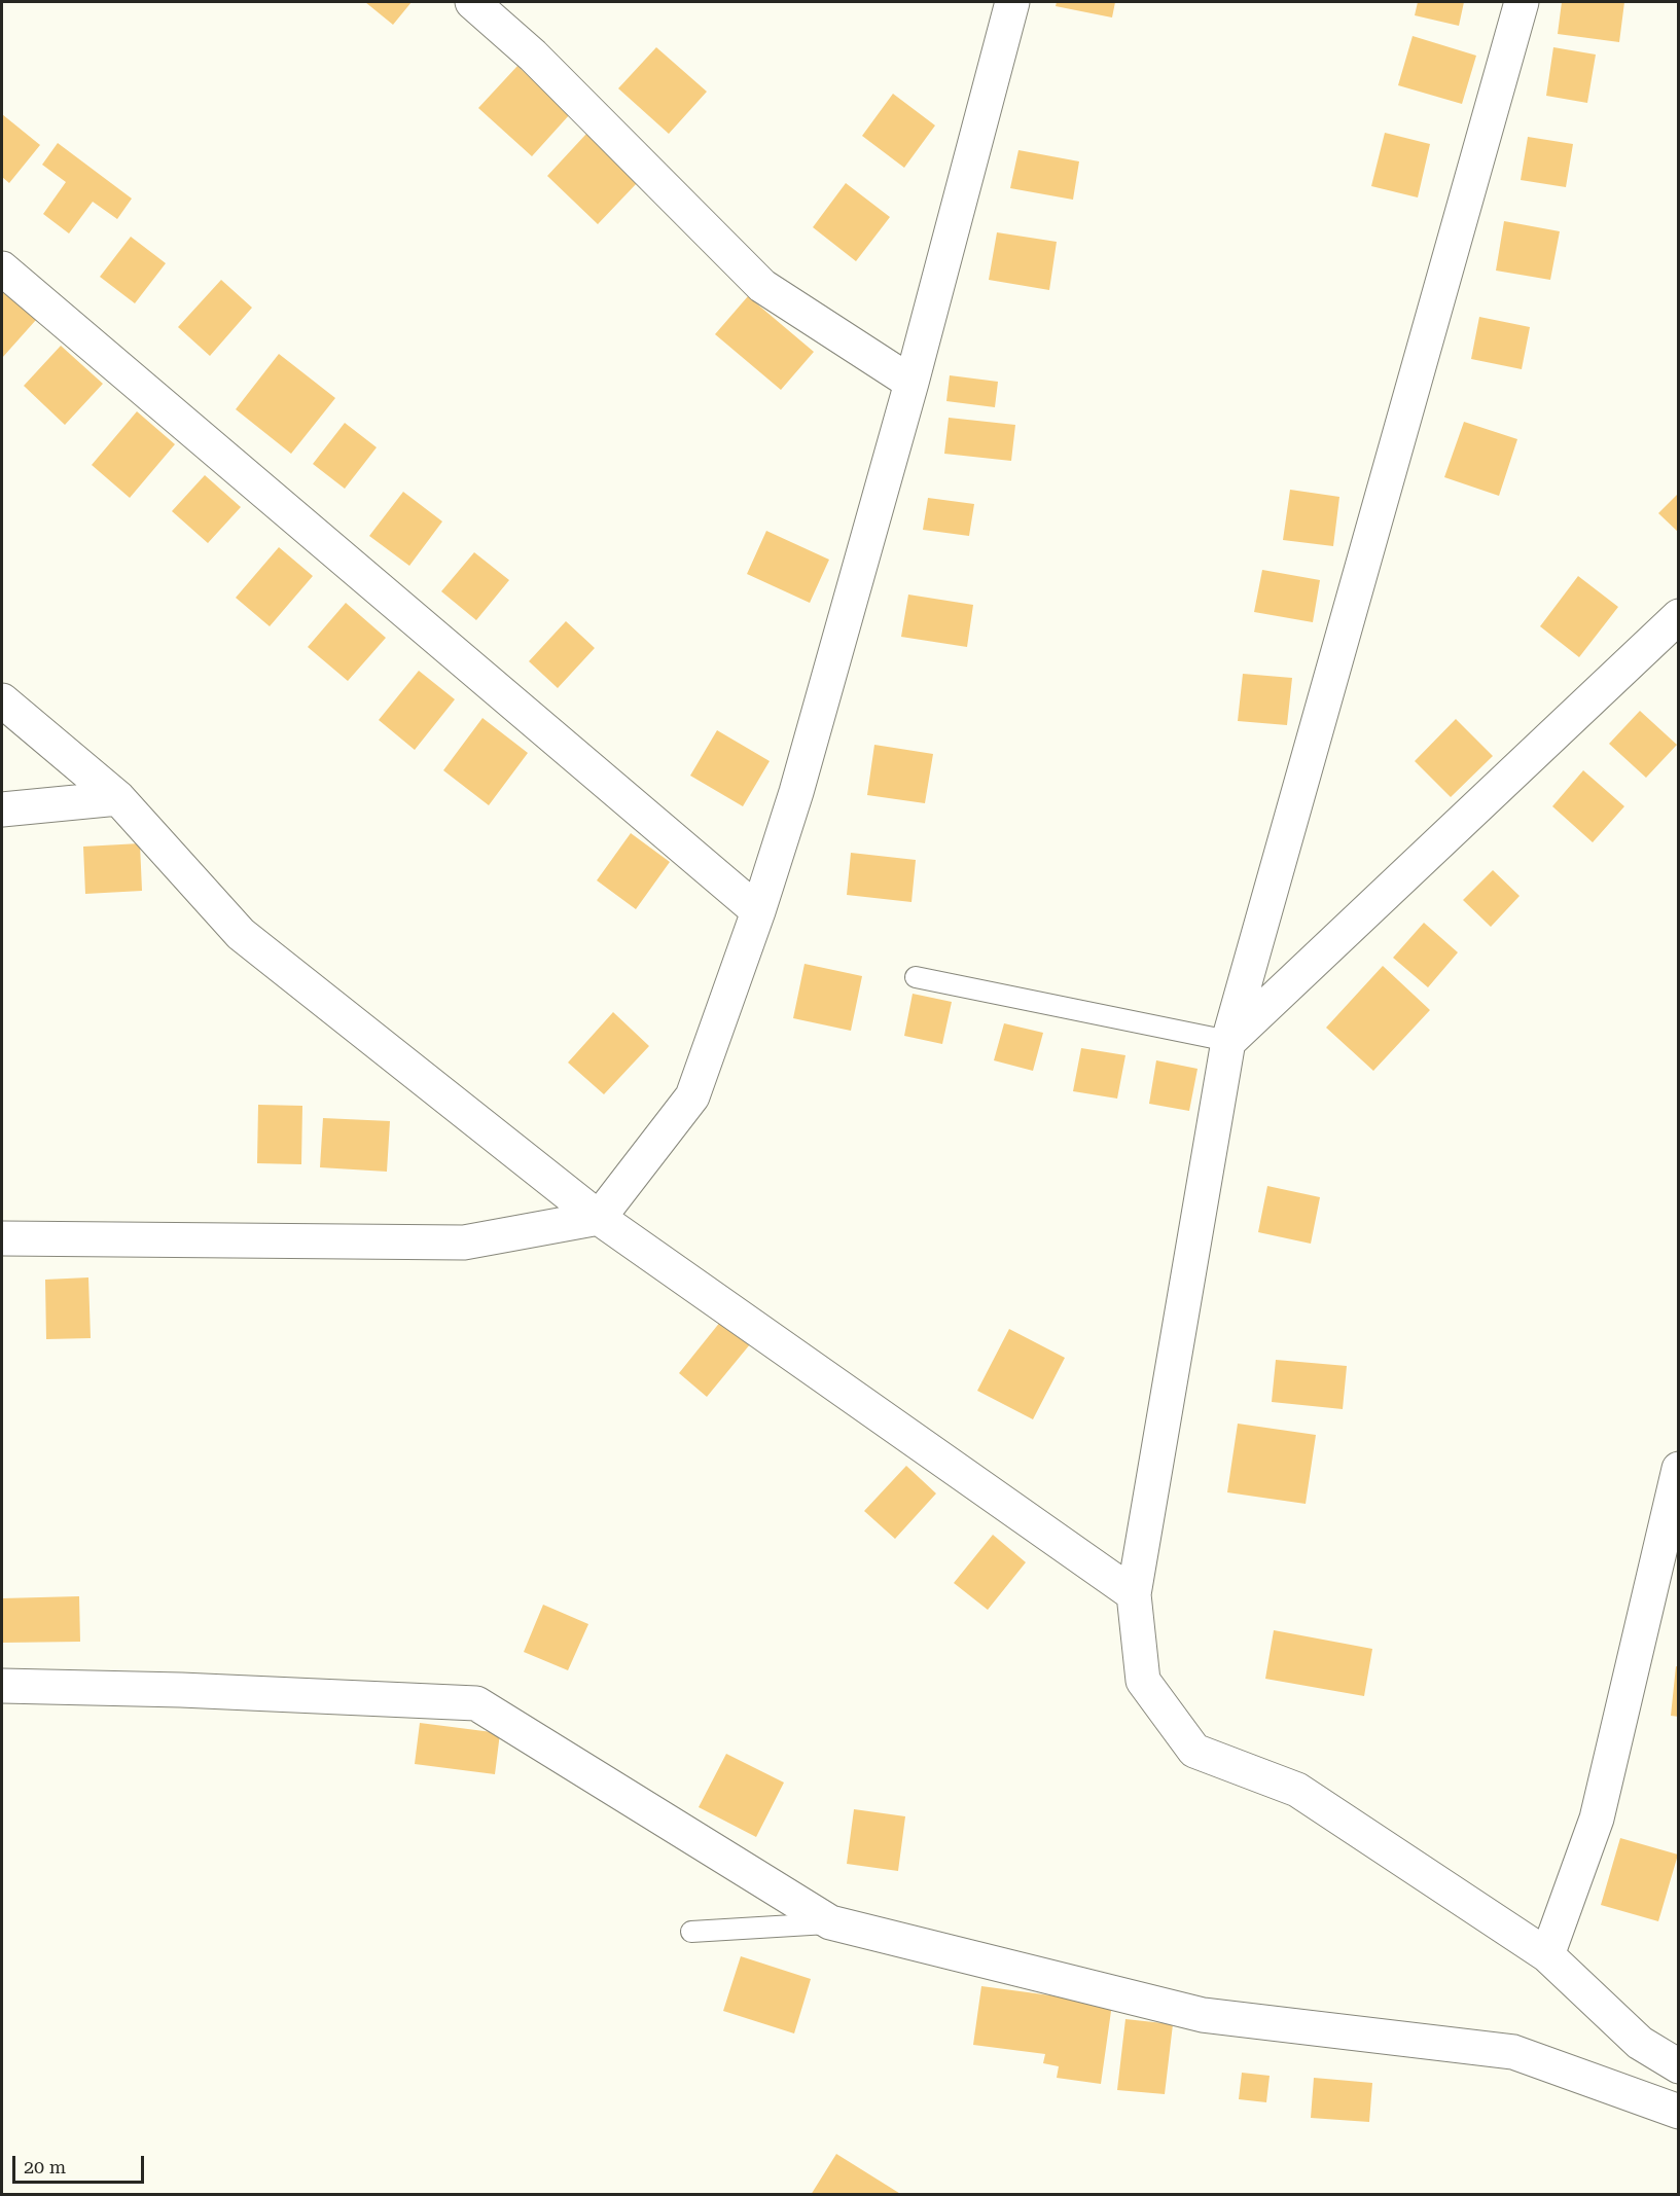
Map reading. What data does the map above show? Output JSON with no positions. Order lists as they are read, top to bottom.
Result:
{
  "scale_bar": "20 m"
}
